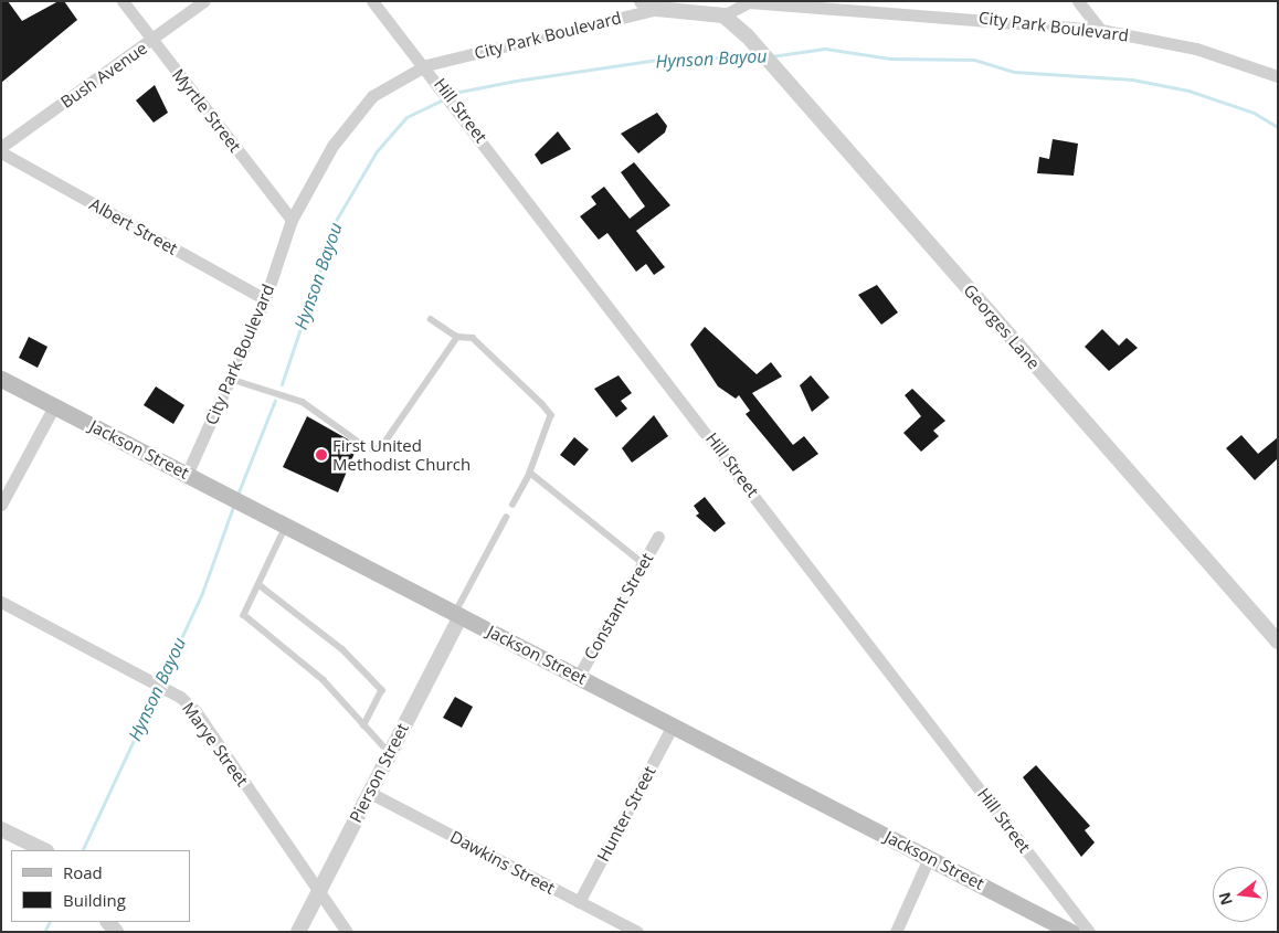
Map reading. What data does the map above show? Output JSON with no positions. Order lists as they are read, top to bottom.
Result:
{
  "streets": {
    "main road": ["Jackson Street"],
    "street": [
      "City Park Boulevard",
      "Bush Avenue",
      "Myrtle Street",
      "Hill Street",
      "Albert Street",
      "Georges Lane",
      "Constant Street",
      "Marye Street",
      "Pierson Street",
      "Hunter Street",
      "Dawkins Street"
    ]
  },
  "crossings": [
    ["City Park Boulevard", "Myrtle Street"],
    ["City Park Boulevard", "Hill Street"],
    ["City Park Boulevard", "Albert Street"],
    ["City Park Boulevard", "Georges Lane"],
    ["City Park Boulevard", "Jackson Street"],
    ["Bush Avenue", "Myrtle Street"],
    ["Jackson Street", "Constant Street"],
    ["Jackson Street", "Pierson Street"],
    ["Jackson Street", "Hunter Street"],
    ["Marye Street", "Pierson Street"],
    ["Pierson Street", "Dawkins Street"],
    ["Hunter Street", "Dawkins Street"]
  ],
  "water": ["Hynson Bayou"],
  "places": ["First United Methodist Church"],
  "legend": ["Road", "Building"],
  "north": "left"
}
